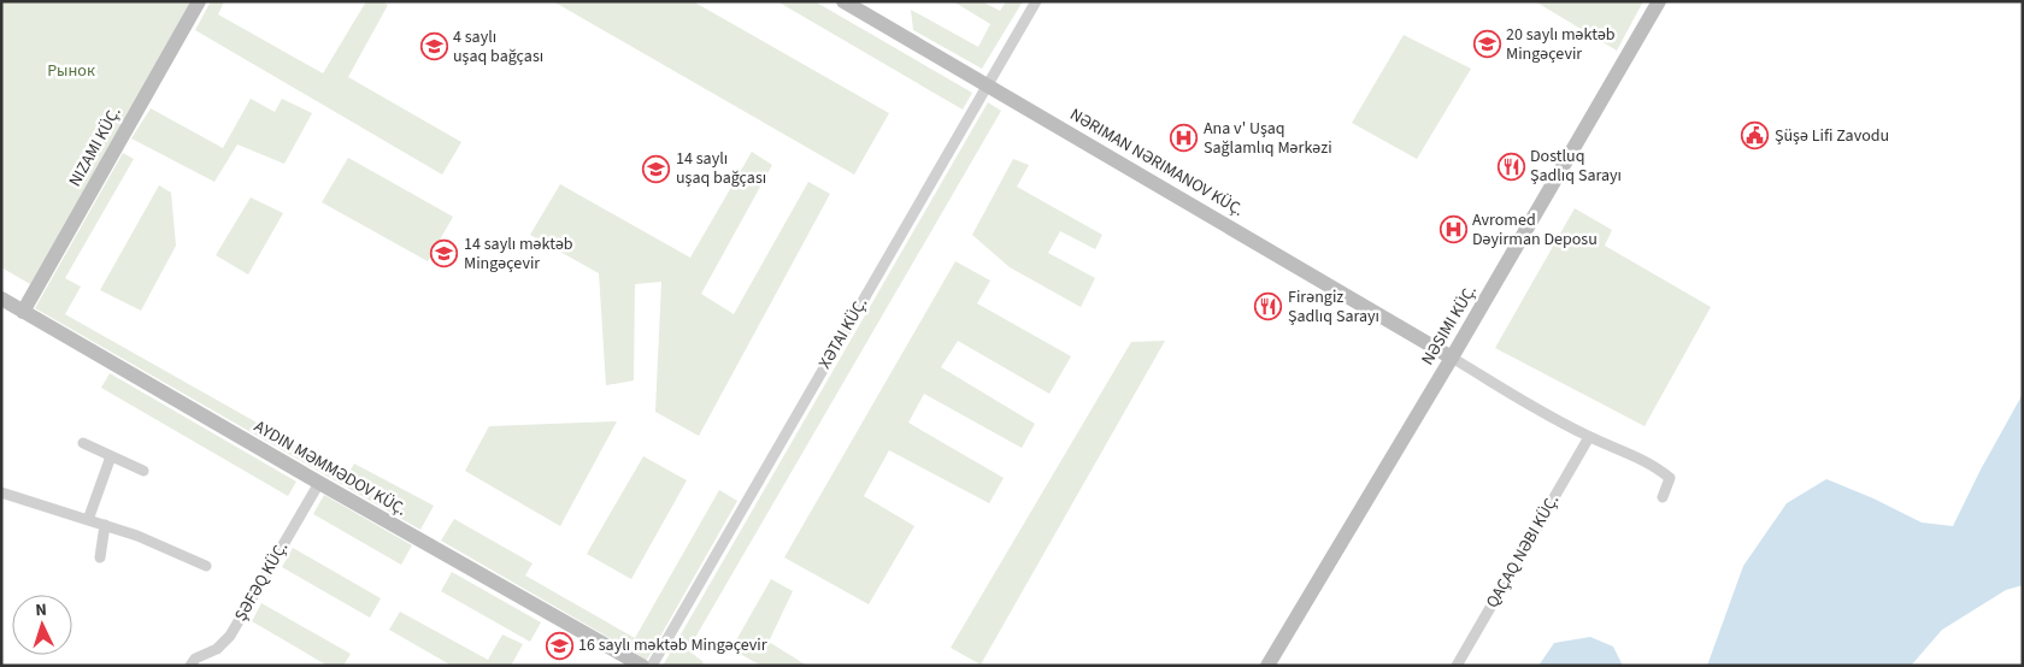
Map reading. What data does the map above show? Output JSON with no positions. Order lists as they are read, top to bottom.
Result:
{
  "streets": {
    "street": [
      "NIZAMI KÜÇ.",
      "NƏRIMAN NƏRIMANOV KÜÇ.",
      "NƏSIMI KÜÇ.",
      "XƏTAI KÜÇ.",
      "QAÇAQ NƏBI KÜÇ.",
      "ŞƏFƏQ KÜÇ."
    ]
  },
  "crossings": [
    ["NƏRIMAN NƏRIMANOV KÜÇ.", "NƏSIMI KÜÇ."],
    ["NƏRIMAN NƏRIMANOV KÜÇ.", "XƏTAI KÜÇ."]
  ],
  "parks": ["Рынок"],
  "places": {
    "school or university": [
      "20 saylı məktəb Mingəçevir",
      "4 saylı uşaq bağçası",
      "14 saylı uşaq bağçası",
      "14 saylı məktəb Mingəçevir",
      "16 saylı məktəb Mingəçevir"
    ],
    "public building": ["Şüşə Lifi Zavodu"],
    "hospital": ["Ana v' Uşaq Sağlamlıq Mərkəzi", "Avromed Dəyirman Deposu"],
    "restaurant": ["Dostluq Şadlıq Sarayı", "Firəngiz Şadlıq Sarayı"]
  },
  "north": "top"
}
